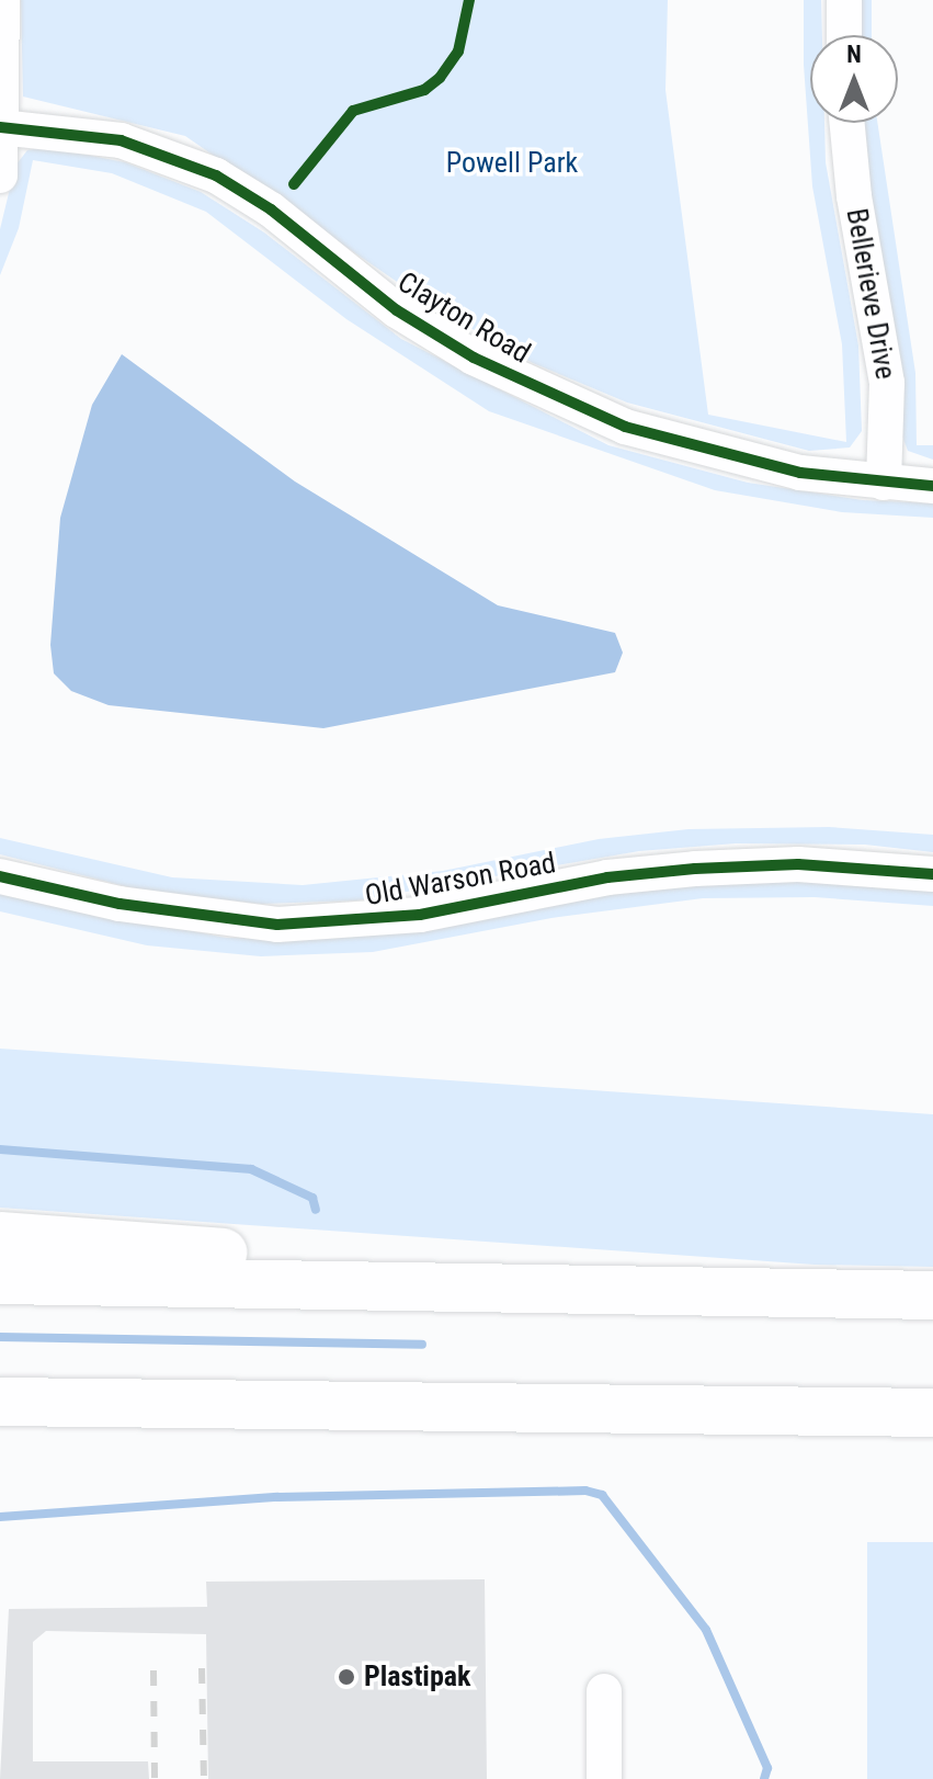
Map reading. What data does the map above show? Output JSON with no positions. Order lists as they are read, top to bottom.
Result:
{
  "streets": {
    "street": ["Bellerieve Drive", "Clayton Road", "Old Warson Road"]
  },
  "crossings": [
    ["Bellerieve Drive", "Clayton Road"]
  ],
  "parks": ["Powell Park"],
  "places": ["Plastipak"],
  "north": "top"
}
